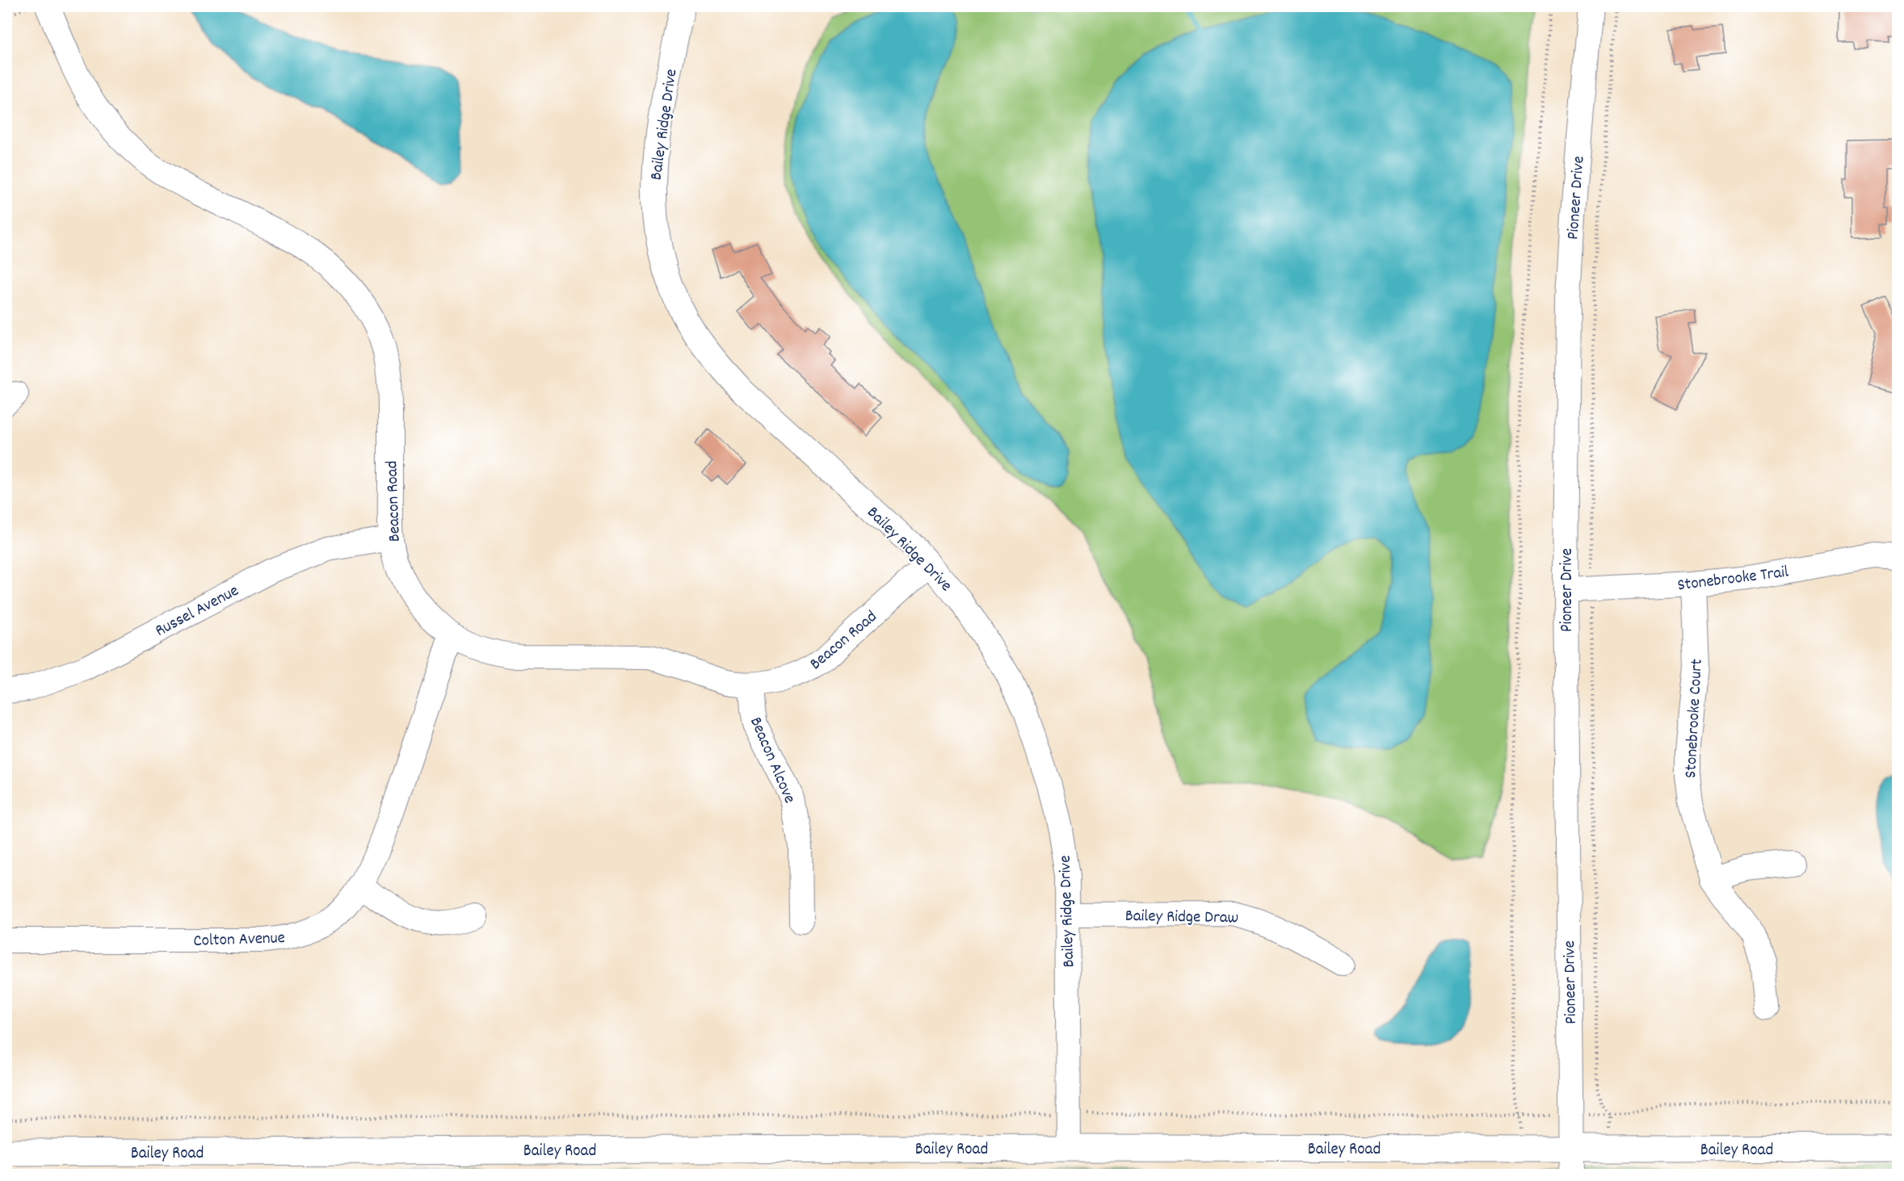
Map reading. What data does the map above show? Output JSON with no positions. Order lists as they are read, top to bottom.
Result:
{
  "streets": {
    "main road": ["Bailey Road"],
    "street": [
      "Bailey Ridge Drive",
      "Pioneer Drive",
      "Beacon Road",
      "Stonebrooke Trail",
      "Russel Avenue",
      "Stonebrooke Court",
      "Beacon Alcove",
      "Bailey Ridge Draw",
      "Colton Avenue"
    ]
  },
  "crossings": [
    ["Bailey Ridge Drive", "Beacon Road"],
    ["Bailey Ridge Drive", "Bailey Ridge Draw"],
    ["Bailey Ridge Drive", "Bailey Road"],
    ["Pioneer Drive", "Stonebrooke Trail"],
    ["Pioneer Drive", "Bailey Road"],
    ["Beacon Road", "Russel Avenue"],
    ["Beacon Road", "Beacon Alcove"],
    ["Beacon Road", "Colton Avenue"],
    ["Stonebrooke Trail", "Stonebrooke Court"]
  ]
}
